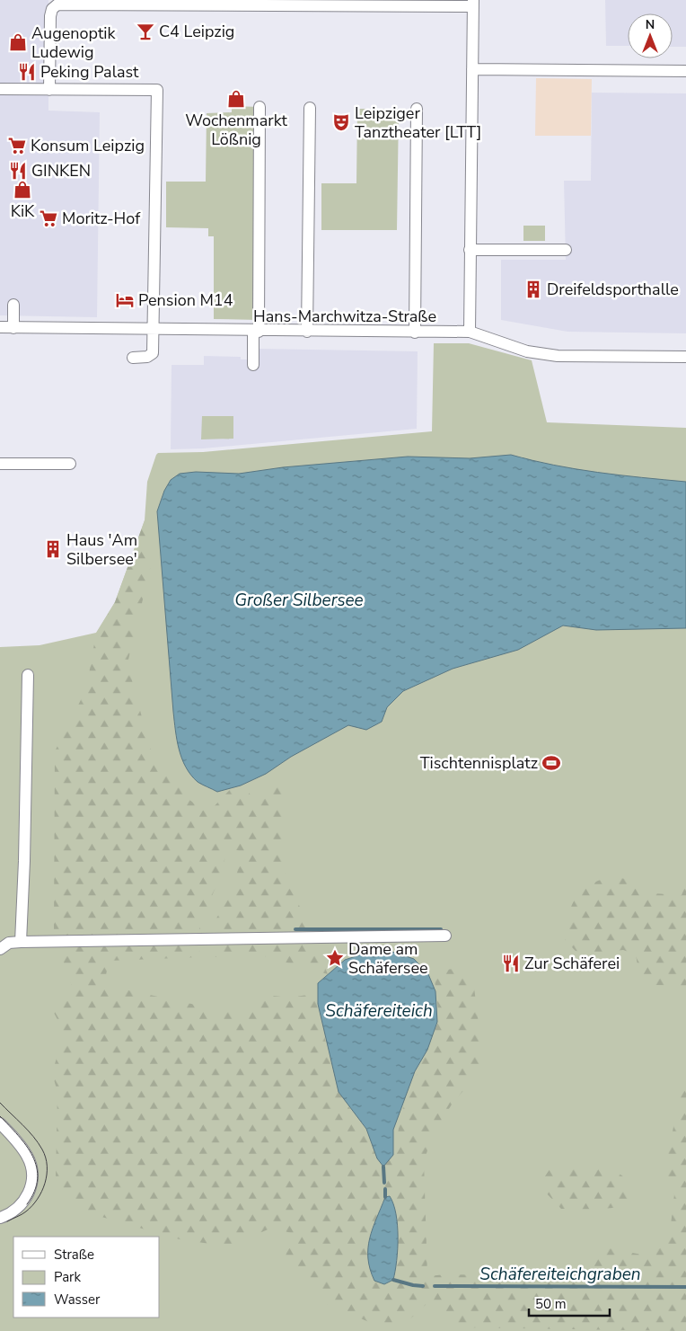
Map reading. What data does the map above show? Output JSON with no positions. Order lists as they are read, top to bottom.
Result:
{
  "streets": {
    "street": ["Hans-Marchwitza-Straße"]
  },
  "water": ["Großer Silbersee", "Schäfereiteich", "Schäfereiteichgraben"],
  "places": {
    "bar": ["C4 Leipzig"],
    "shop": ["Augenoptik Ludewig", "Wochenmarkt Lößnig", "KiK"],
    "restaurant": ["Peking Palast", "GINKEN", "Zur Schäferei"],
    "theatre": ["Leipziger Tanztheater [LTT]"],
    "supermarket": ["Konsum Leipzig", "Moritz-Hof"],
    "building": ["Dreifeldsporthalle", "Haus 'Am Silbersee'"],
    "hotel": ["Pension M14"],
    "sports": ["Tischtennisplatz"],
    "place": ["Dame am Schäfersee"]
  },
  "legend": ["Straße", "Park", "Wasser"],
  "scale_bar": "50 m",
  "north": "top"
}
